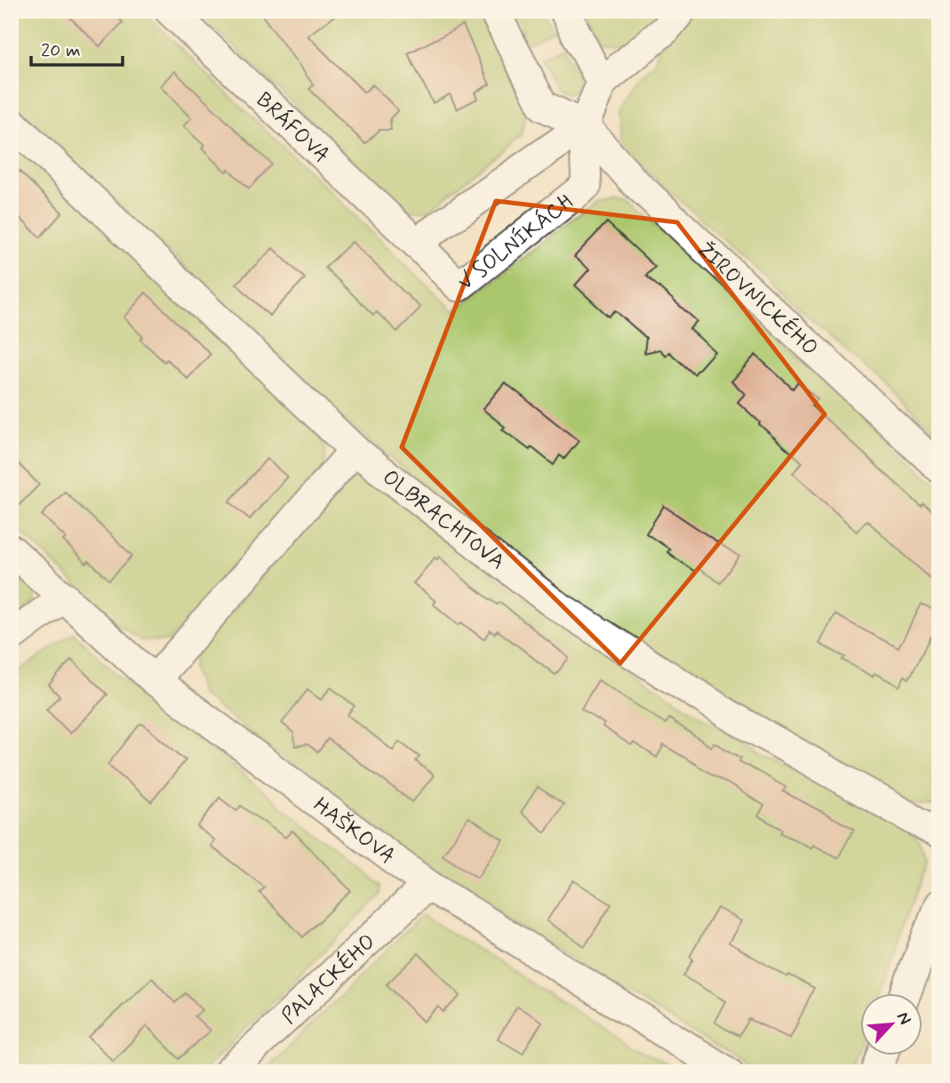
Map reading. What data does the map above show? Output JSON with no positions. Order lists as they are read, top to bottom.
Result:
{
  "streets": {
    "street": [
      "BRÁFOVA",
      "V SOLNÍKÁCH",
      "ŽIROVNICKÉHO",
      "OLBRACHTOVA",
      "HAŠKOVA",
      "PALACKÉHO"
    ]
  },
  "crossings": [
    ["BRÁFOVA", "V SOLNÍKÁCH"],
    ["V SOLNÍKÁCH", "ŽIROVNICKÉHO"],
    ["HAŠKOVA", "PALACKÉHO"]
  ],
  "scale_bar": "20 m",
  "north": "top right"
}
